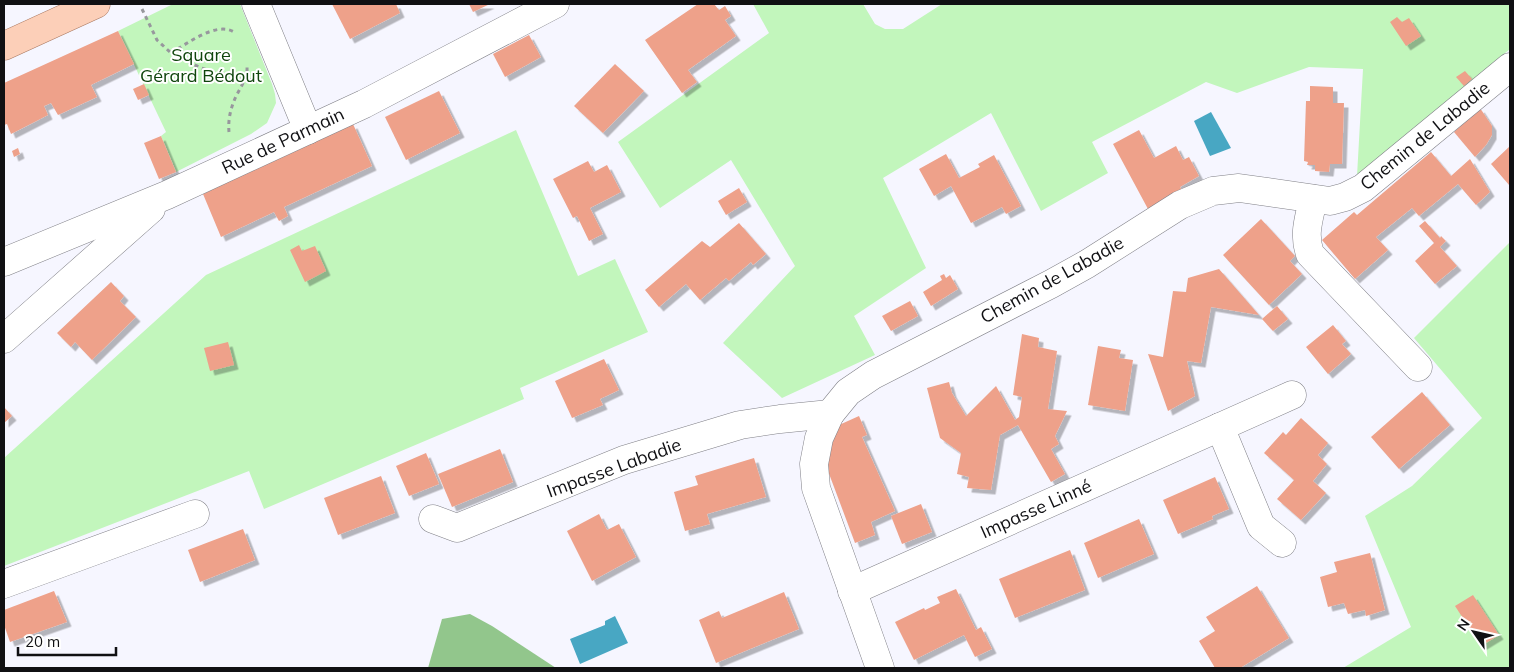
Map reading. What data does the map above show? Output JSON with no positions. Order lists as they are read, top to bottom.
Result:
{
  "streets": {
    "street": [
      "Chemin de Labadie",
      "Rue de Parmain",
      "Impasse Labadie",
      "Impasse Linné"
    ]
  },
  "crossings": [
    ["Chemin de Labadie", "Impasse Labadie"],
    ["Chemin de Labadie", "Impasse Linné"]
  ],
  "parks": ["Square Gérard Bédout"],
  "scale_bar": "20 m",
  "north": "top left"
}
